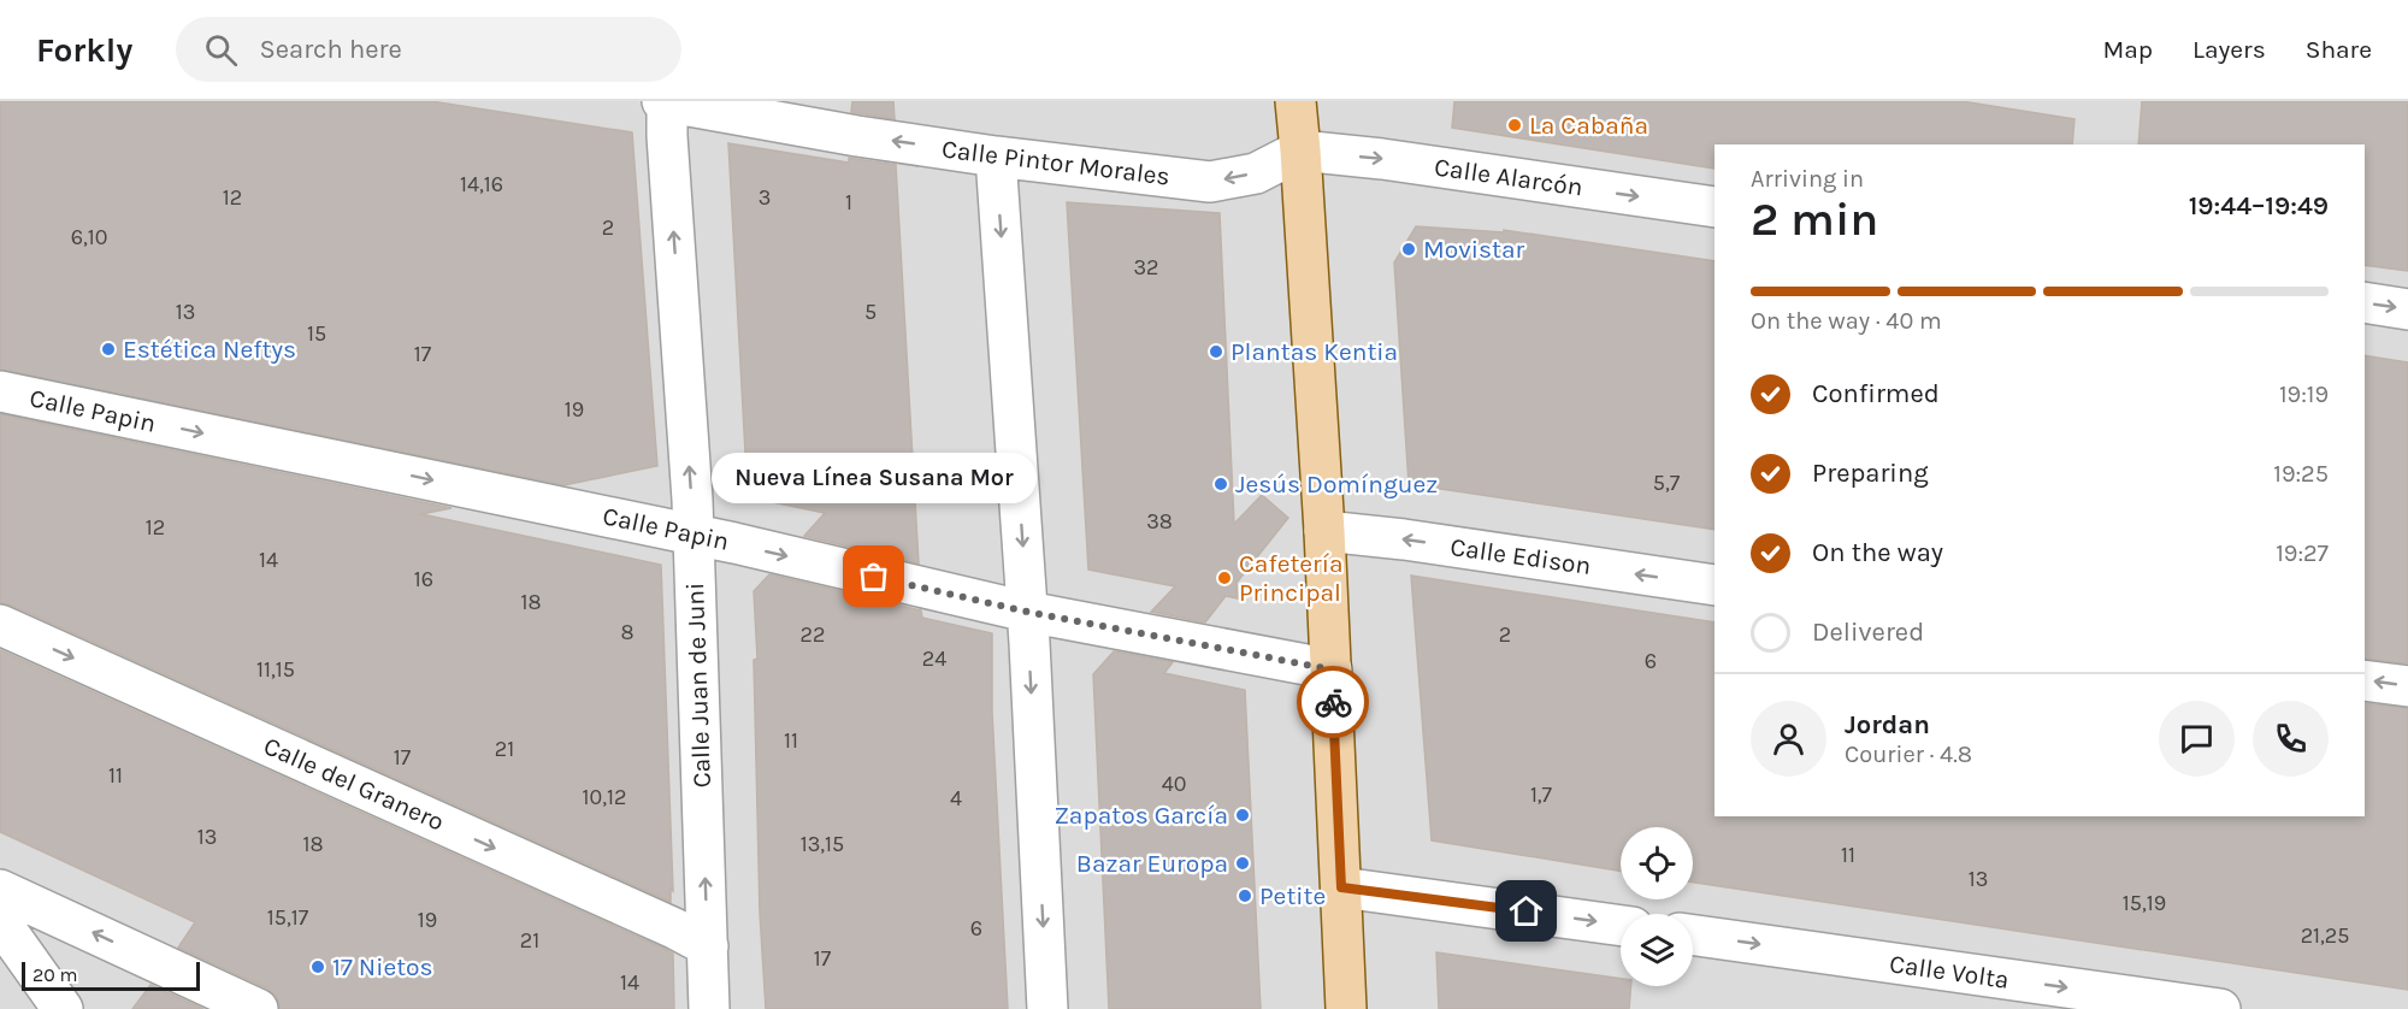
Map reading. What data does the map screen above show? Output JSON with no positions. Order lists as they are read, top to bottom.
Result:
{
  "streets": {
    "street": [
      "Calle Pintor Morales",
      "Calle Alarcón",
      "Calle Papin",
      "Calle Edison",
      "Calle Juan de Juni",
      "Calle del Granero",
      "Calle Volta"
    ]
  },
  "crossings": [
    ["Calle Pintor Morales", "Calle Alarcón"],
    ["Calle Pintor Morales", "Calle Juan de Juni"],
    ["Calle Papin", "Calle Juan de Juni"],
    ["Calle Juan de Juni", "Calle del Granero"]
  ],
  "one_way": [
    "Calle Pintor Morales",
    "Calle Alarcón",
    "Calle Papin",
    "Calle Volta"
  ],
  "places": [
    "La Cabaña",
    "Movistar",
    "Estética Neftys",
    "Plantas Kentia",
    "Jesús Domínguez",
    "Nueva Línea Susana Mor",
    "Cafetería Principal",
    "Zapatos García",
    "Bazar Europa",
    "Petite",
    "17 Nietos"
  ],
  "house_numbers": [
    "14,16",
    "12",
    "3",
    "1",
    "2",
    "6,10",
    "32",
    "13",
    "5",
    "15",
    "17",
    "19",
    "5,7",
    "38",
    "12",
    "14",
    "16",
    "18",
    "8",
    "22",
    "2",
    "24",
    "6",
    "11,15",
    "11",
    "21",
    "17",
    "11",
    "40",
    "1,7",
    "10,12",
    "4",
    "13",
    "18",
    "13,15",
    "11",
    "13",
    "15,19",
    "15,17",
    "19",
    "6",
    "21,25",
    "21",
    "17",
    "14"
  ],
  "scale_bar": "20 m",
  "page": {
    "header": "Forkly",
    "search": "Search here",
    "nav": ["Map", "Layers", "Share"],
    "heading": ["2 min", "Arriving in", "19:44–19:49"],
    "panel": ["Jordan", "Courier · 4.8"],
    "bar": "On the way · 40 m",
    "list": [
      ["Confirmed", "19:19"],
      ["Preparing", "19:25"],
      ["On the way", "19:27"],
      "Delivered"
    ],
    "bubble": "Nueva Línea Susana Mor",
    "scale": "20 m"
  }
}
